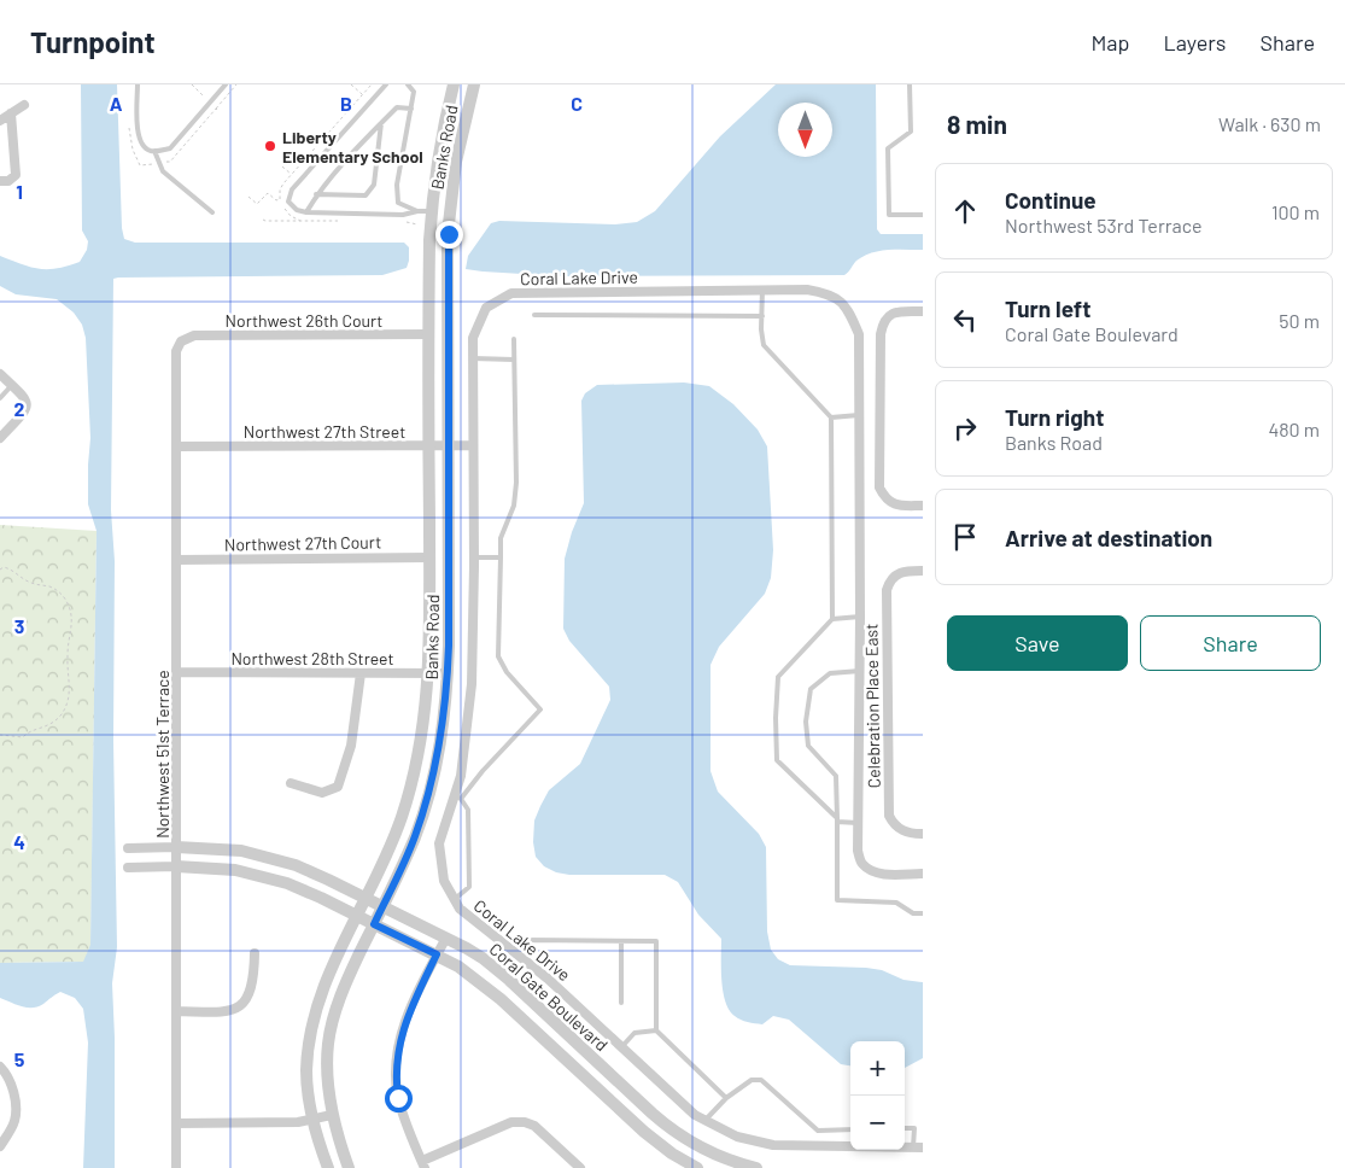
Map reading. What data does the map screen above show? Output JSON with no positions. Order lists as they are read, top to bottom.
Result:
{
  "streets": {
    "street": [
      "Banks Road",
      "Coral Lake Drive",
      "Northwest 26th Court",
      "Northwest 27th Street",
      "Northwest 27th Court",
      "Northwest 28th Street",
      "Celebration Place East",
      "Northwest 51st Terrace",
      "Coral Gate Boulevard"
    ]
  },
  "crossings": [
    ["Banks Road", "Northwest 26th Court"],
    ["Banks Road", "Northwest 27th Street"],
    ["Banks Road", "Northwest 27th Court"],
    ["Banks Road", "Northwest 28th Street"],
    ["Banks Road", "Coral Gate Boulevard"],
    ["Coral Lake Drive", "Northwest 27th Street"],
    ["Northwest 26th Court", "Northwest 51st Terrace"],
    ["Northwest 27th Street", "Northwest 51st Terrace"],
    ["Northwest 27th Court", "Northwest 51st Terrace"],
    ["Northwest 28th Street", "Northwest 51st Terrace"],
    ["Northwest 51st Terrace", "Coral Gate Boulevard"]
  ],
  "places": ["Liberty Elementary School"],
  "north": "bottom",
  "page": {
    "header": "Turnpoint",
    "nav": ["Map", "Layers", "Share"],
    "heading": ["8 min", "Walk · 630 m"],
    "list": [
      ["Continue", "Northwest 53rd Terrace", "100 m"],
      ["Turn left", "Coral Gate Boulevard", "50 m"],
      ["Turn right", "Banks Road", "480 m"],
      "Arrive at destination"
    ],
    "buttons": ["Save", "Share"],
    "map_buttons": ["+", "−"]
  },
  "grid": {
    "columns": ["A", "B", "C"],
    "rows": [
      "1",
      "2",
      "3",
      "4",
      "5"
    ]
  }
}
